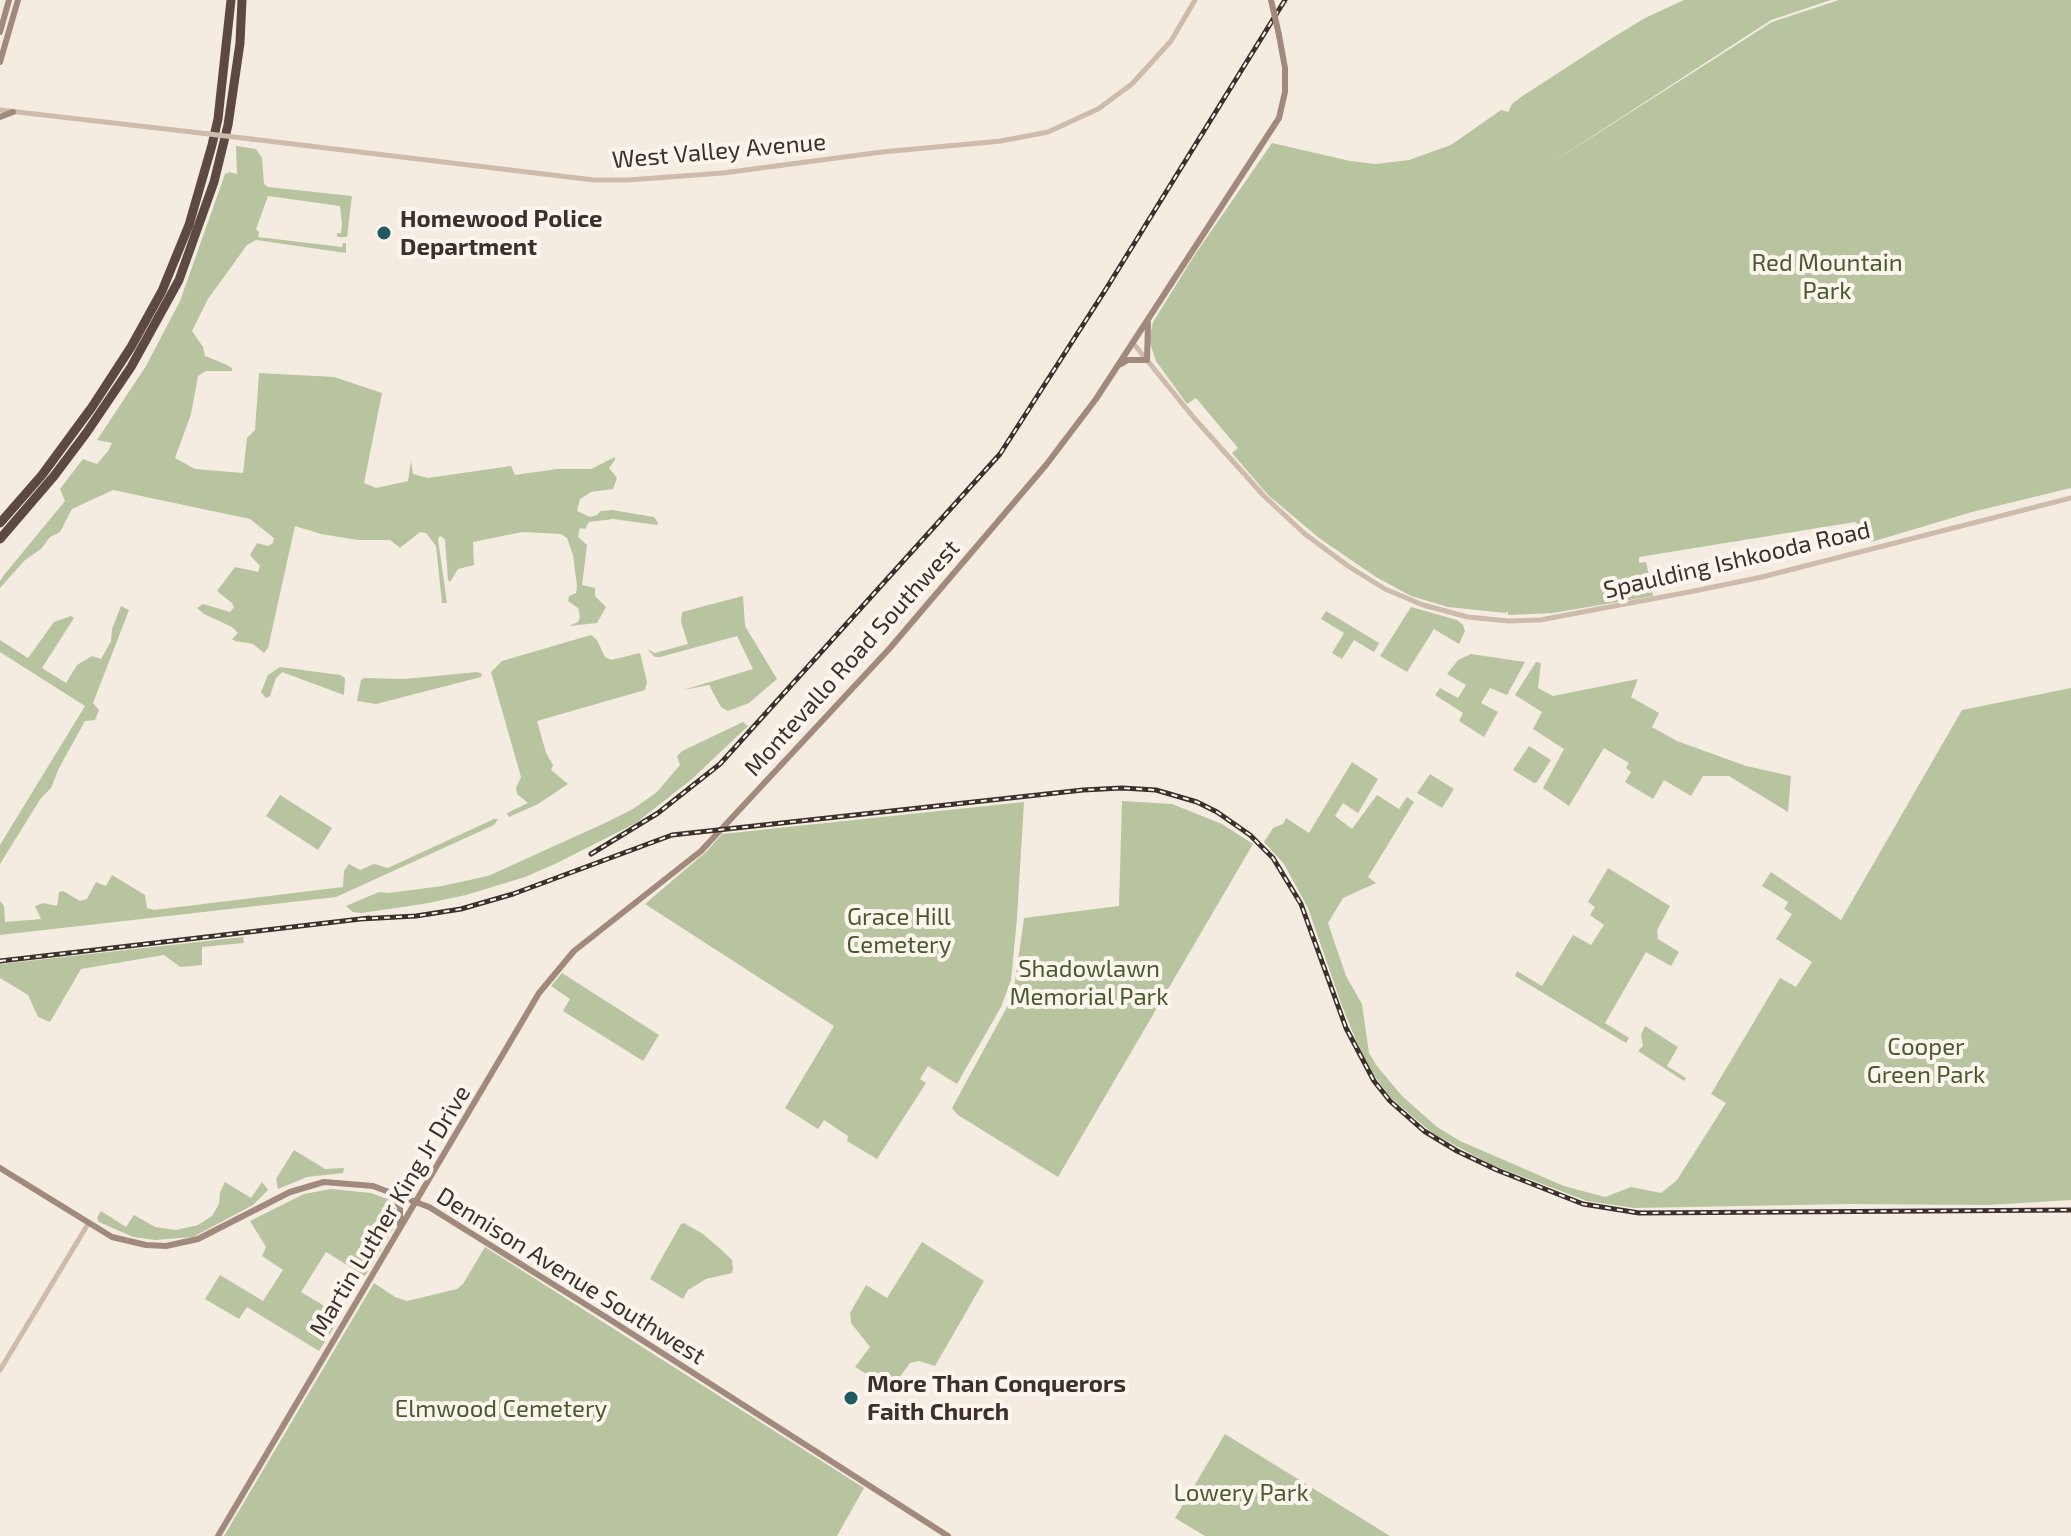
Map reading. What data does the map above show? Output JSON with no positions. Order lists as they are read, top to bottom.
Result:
{
  "streets": {
    "main road": ["Montevallo Road Southwest", "Martin Luther King Jr Drive", "Dennison Avenue Southwest"],
    "street": ["West Valley Avenue", "Spaulding Ishkooda Road"]
  },
  "crossings": [
    ["Montevallo Road Southwest", "Martin Luther King Jr Drive"],
    ["Martin Luther King Jr Drive", "Dennison Avenue Southwest"]
  ],
  "parks": [
    "Red Mountain Park",
    "Grace Hill Cemetery",
    "Shadowlawn Memorial Park",
    "Cooper Green Park",
    "Elmwood Cemetery",
    "Lowery Park"
  ],
  "places": ["Homewood Police Department", "More Than Conquerors Faith Church"]
}
